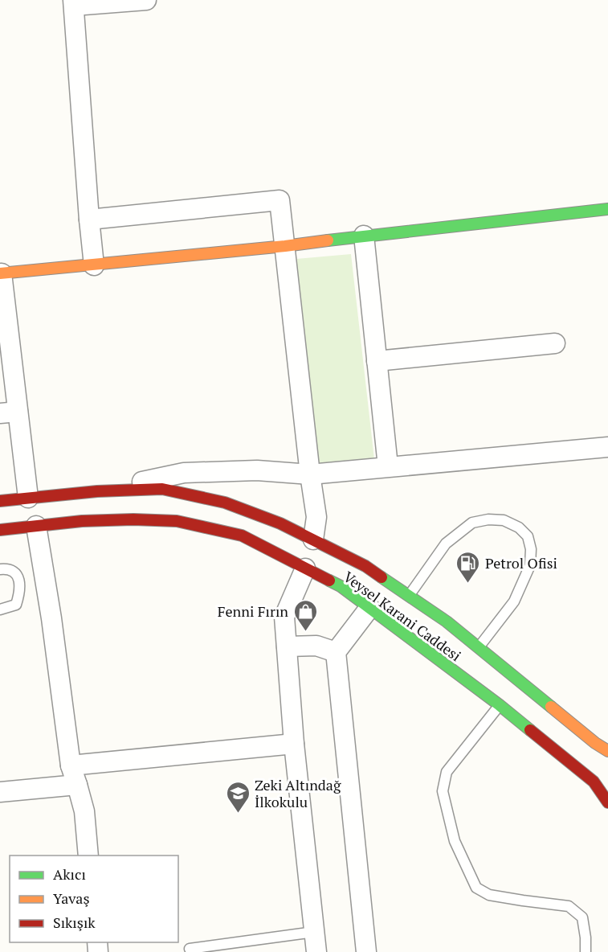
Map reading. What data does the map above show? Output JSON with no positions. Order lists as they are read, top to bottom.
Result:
{
  "streets": {
    "main road": ["Veysel Karani Caddesi"]
  },
  "places": {
    "fuel station": ["Petrol Ofisi"],
    "shop": ["Fenni Fırın"],
    "school or university": ["Zeki Altındağ İlkokulu"]
  },
  "legend": ["Akıcı", "Yavaş", "Sıkışık"]
}
